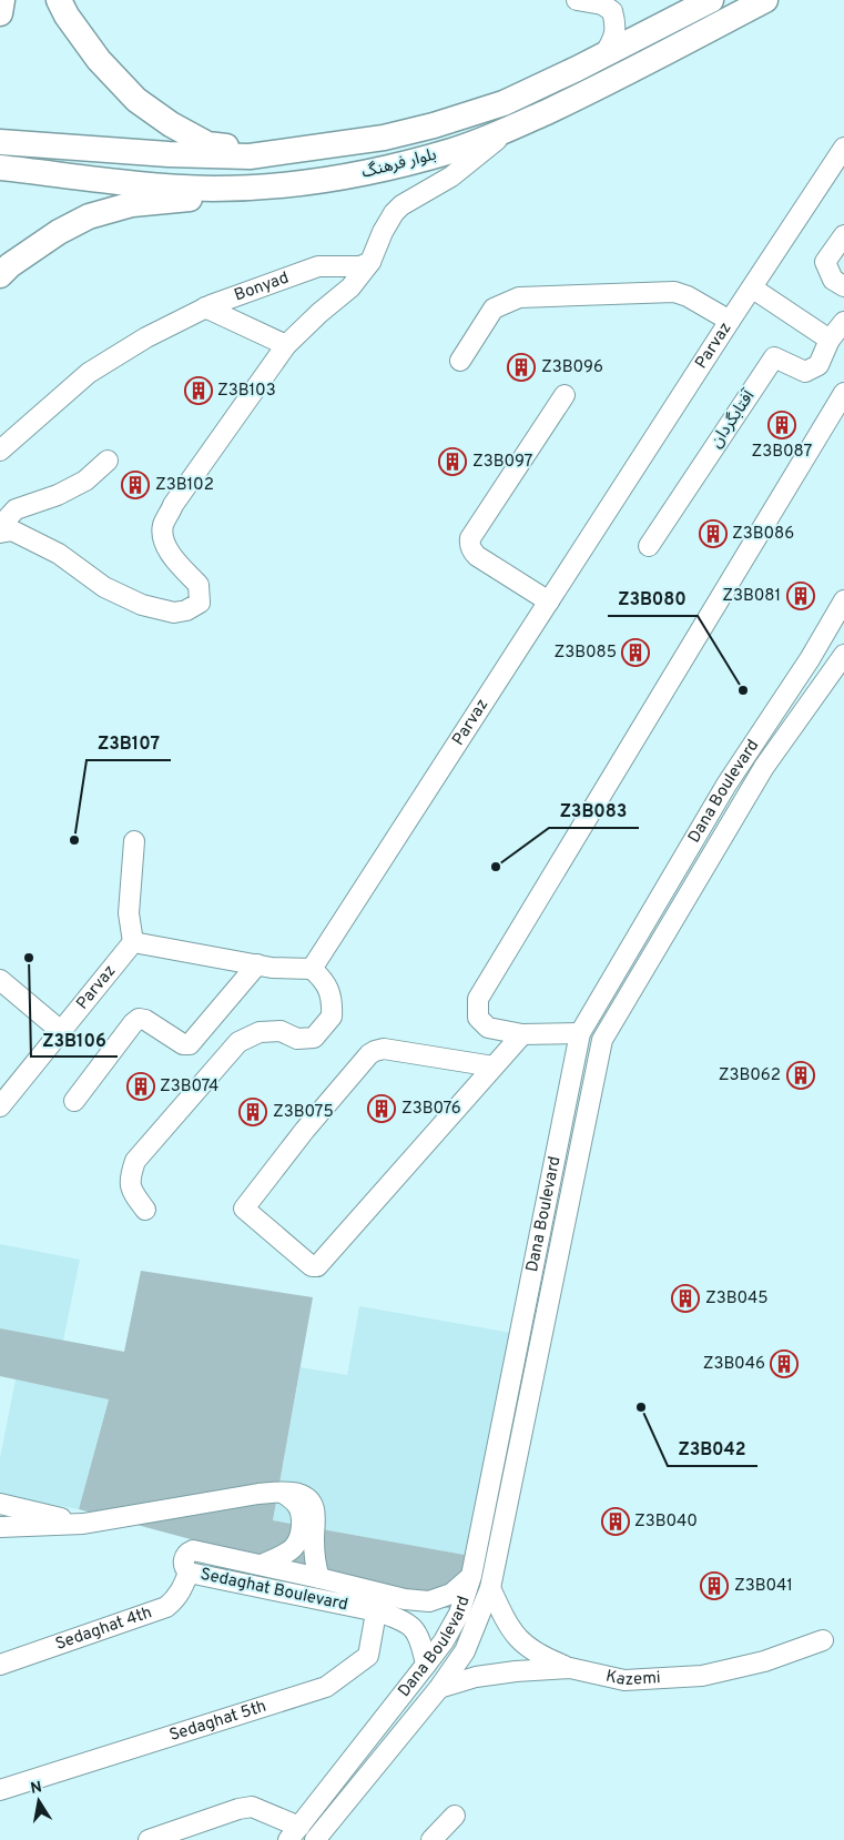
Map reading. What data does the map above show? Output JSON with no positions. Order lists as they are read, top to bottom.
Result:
{
  "streets": {
    "main road": ["بلوار فرهنگ"],
    "street": [
      "Bonyad",
      "Parvaz",
      "آفتابگردان",
      "Dana Boulevard",
      "Sedaghat Boulevard",
      "Sedaghat 4th",
      "Kazemi",
      "Sedaghat 5th"
    ]
  },
  "crossings": [
    ["Dana Boulevard", "Sedaghat Boulevard"],
    ["Dana Boulevard", "Kazemi"],
    ["Sedaghat Boulevard", "Sedaghat 4th"],
    ["Sedaghat Boulevard", "Sedaghat 5th"]
  ],
  "places": {
    "building": [
      "Z3B096",
      "Z3B103",
      "Z3B087",
      "Z3B097",
      "Z3B102",
      "Z3B086",
      "Z3B081",
      "Z3B085",
      "Z3B062",
      "Z3B074",
      "Z3B076",
      "Z3B075",
      "Z3B045",
      "Z3B046",
      "Z3B040",
      "Z3B041"
    ],
    "other": [
      "Z3B080",
      "Z3B107",
      "Z3B083",
      "Z3B106",
      "Z3B042"
    ]
  },
  "north": "top"
}
